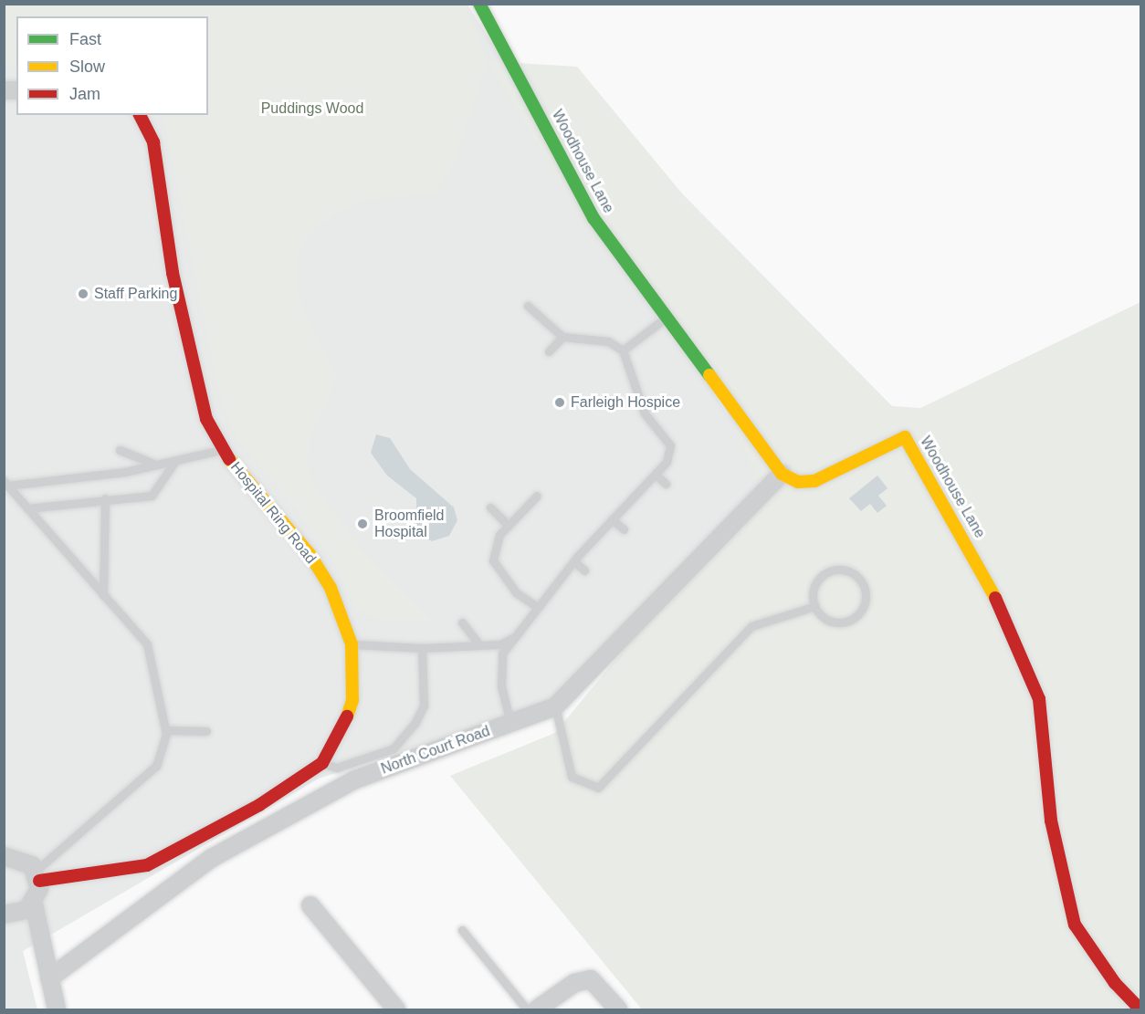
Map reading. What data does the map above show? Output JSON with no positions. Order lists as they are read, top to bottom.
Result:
{
  "streets": {
    "street": ["Woodhouse Lane", "Hospital Ring Road", "North Court Road"]
  },
  "crossings": [
    ["Woodhouse Lane", "North Court Road"]
  ],
  "parks": ["Puddings Wood"],
  "places": ["Staff Parking", "Farleigh Hospice", "Broomfield Hospital"],
  "legend": ["Fast", "Slow", "Jam"]
}
